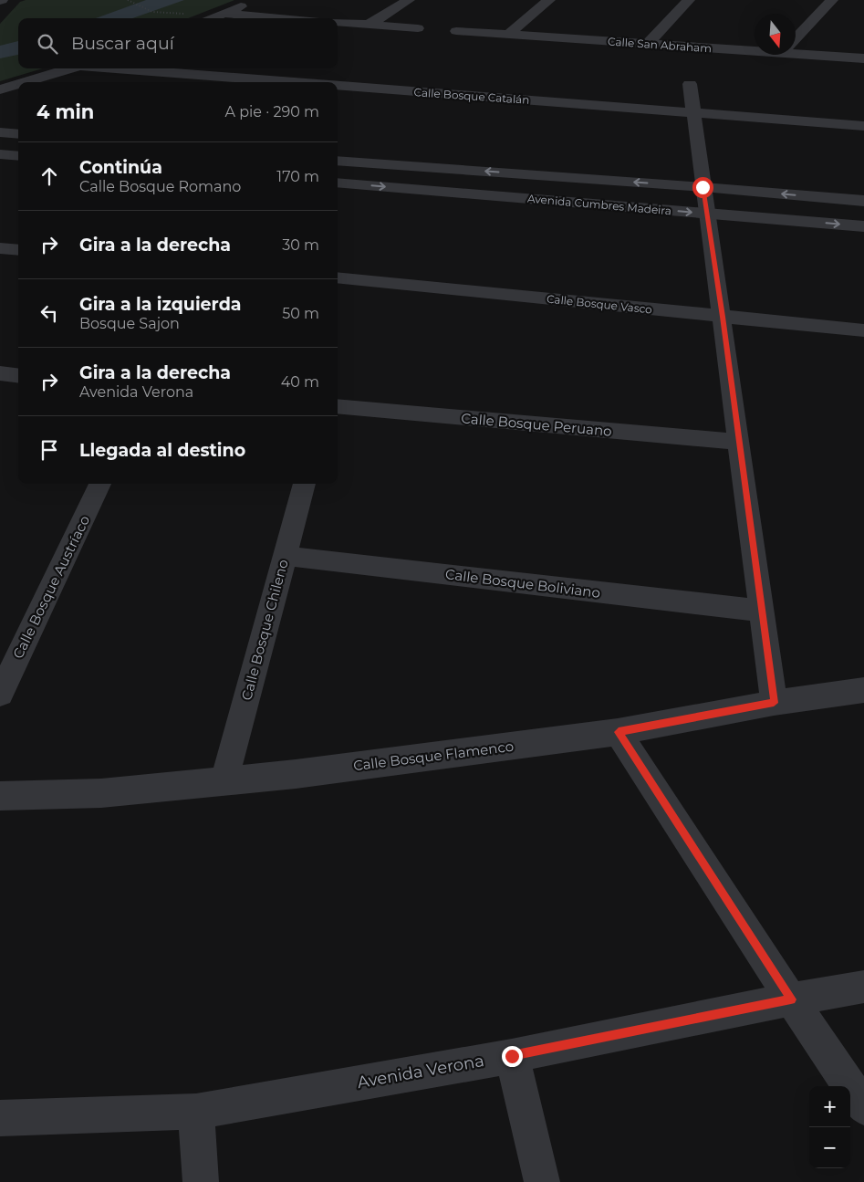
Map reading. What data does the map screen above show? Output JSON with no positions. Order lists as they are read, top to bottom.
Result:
{
  "streets": {
    "street": [
      "Calle San Abraham",
      "Calle Bosque Catalán",
      "Avenida Cumbres Madeira",
      "Calle Bosque Vasco",
      "Calle Bosque Peruano",
      "Calle Bosque Boliviano",
      "Calle Bosque Austríaco",
      "Calle Bosque Chileno",
      "Calle Bosque Flamenco",
      "Avenida Verona"
    ]
  },
  "crossings": [
    ["Calle Bosque Boliviano", "Calle Bosque Chileno"],
    ["Calle Bosque Chileno", "Calle Bosque Flamenco"]
  ],
  "north": "bottom",
  "page": {
    "search": "Buscar aquí",
    "heading": ["4 min", "A pie · 290 m"],
    "list": [
      ["Continúa", "Calle Bosque Romano", "170 m"],
      ["Gira a la derecha", "30 m"],
      ["Gira a la izquierda", "Bosque Sajon", "50 m"],
      ["Gira a la derecha", "Avenida Verona", "40 m"],
      "Llegada al destino"
    ],
    "map_buttons": ["+", "−"]
  }
}
